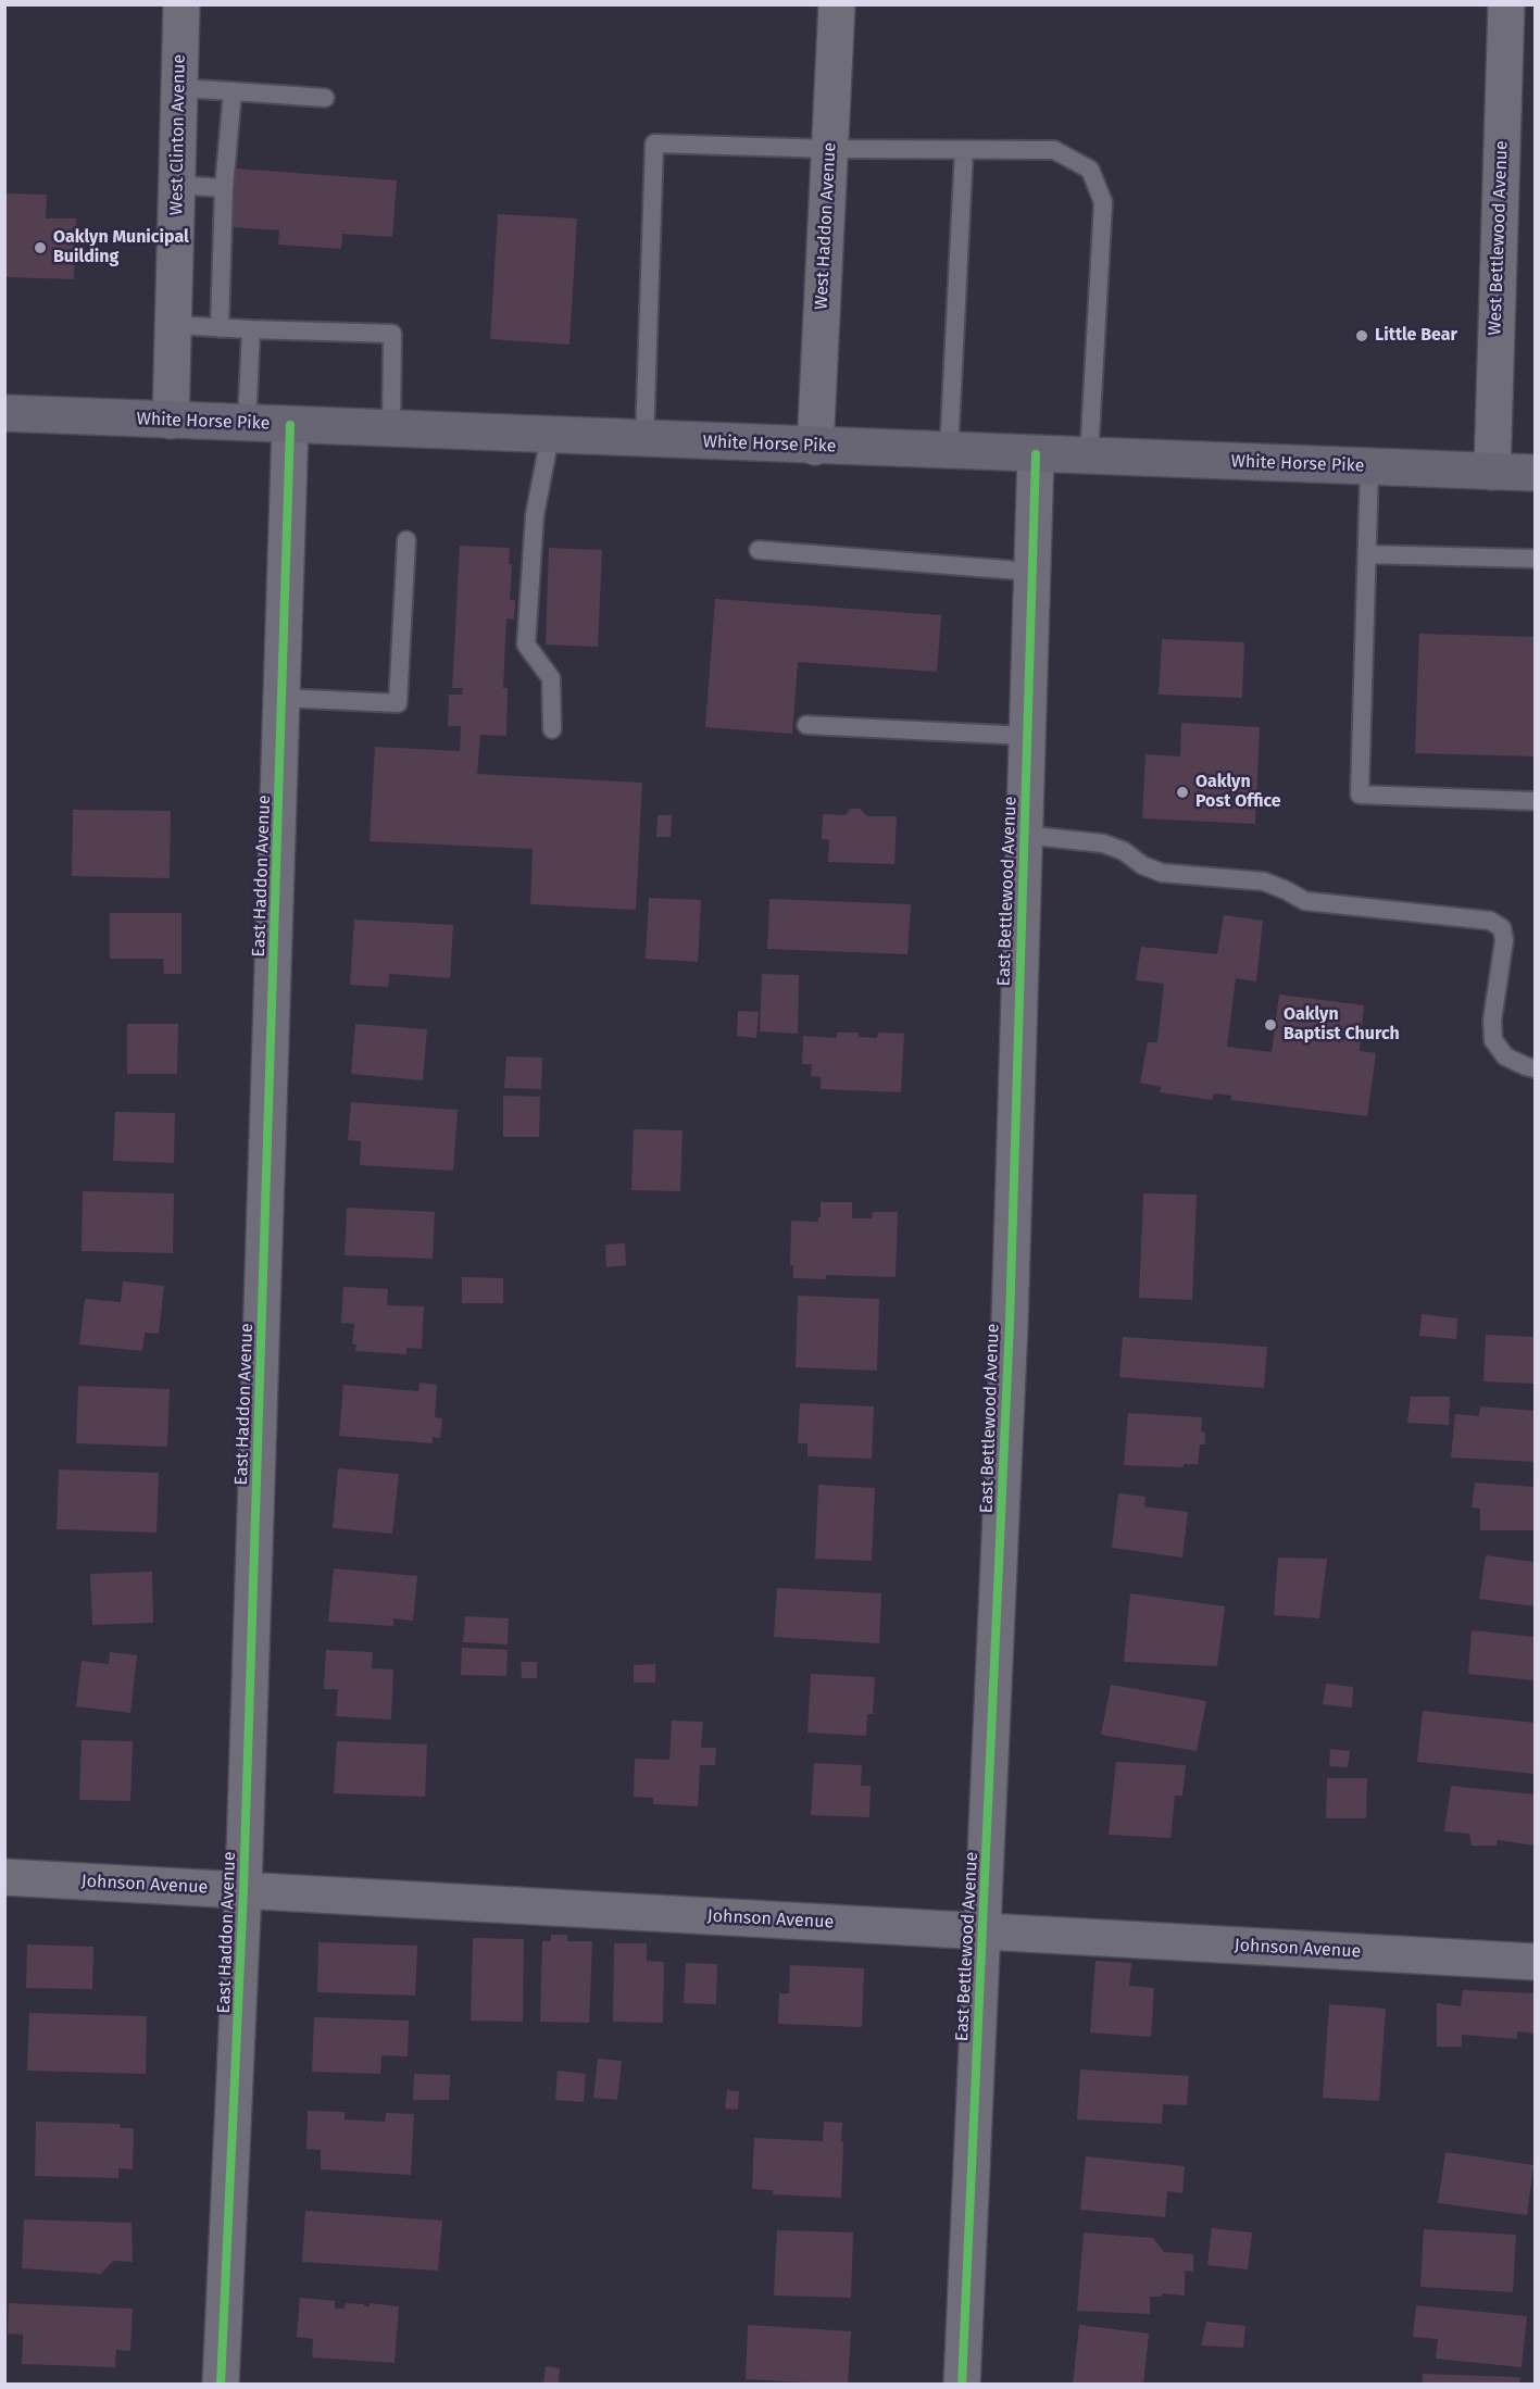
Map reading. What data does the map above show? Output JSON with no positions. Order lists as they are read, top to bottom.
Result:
{
  "streets": {
    "highway": ["White Horse Pike"],
    "street": [
      "West Clinton Avenue",
      "West Haddon Avenue",
      "West Bettlewood Avenue",
      "East Haddon Avenue",
      "East Bettlewood Avenue",
      "Johnson Avenue"
    ]
  },
  "crossings": [
    ["West Clinton Avenue", "White Horse Pike"],
    ["West Haddon Avenue", "White Horse Pike"],
    ["West Bettlewood Avenue", "White Horse Pike"],
    ["White Horse Pike", "East Haddon Avenue"],
    ["White Horse Pike", "East Bettlewood Avenue"],
    ["East Haddon Avenue", "Johnson Avenue"],
    ["East Bettlewood Avenue", "Johnson Avenue"]
  ],
  "places": [
    "Oaklyn Municipal Building",
    "Little Bear",
    "Oaklyn Post Office",
    "Oaklyn Baptist Church"
  ]
}
